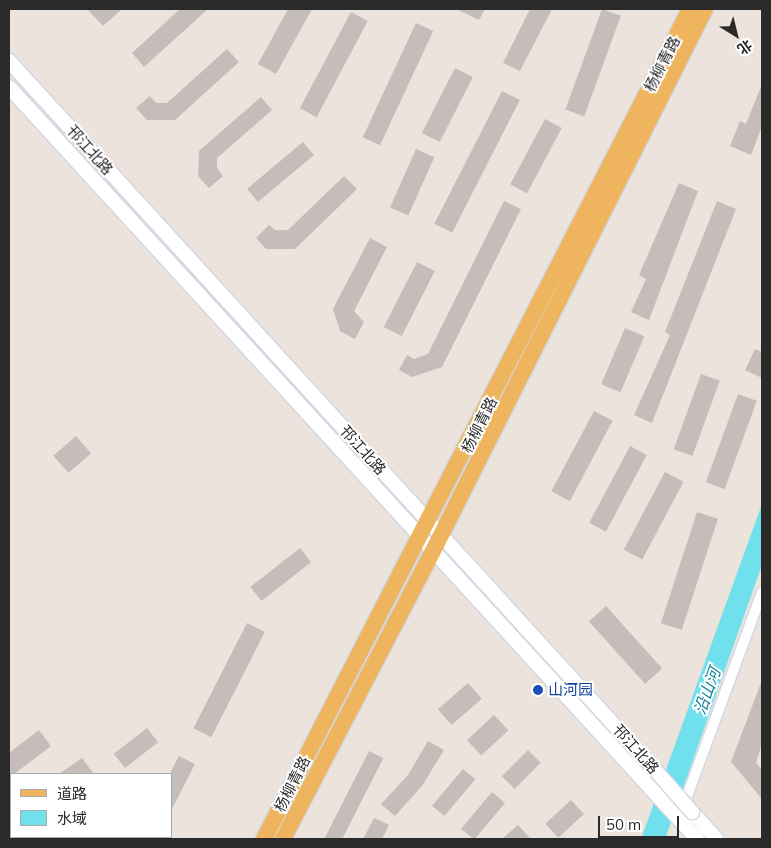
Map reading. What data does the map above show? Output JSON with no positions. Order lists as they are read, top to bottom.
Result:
{
  "streets": {
    "main road": ["杨柳青路", "邗江北路"]
  },
  "crossings": [
    ["杨柳青路", "邗江北路"]
  ],
  "water": ["沿山河"],
  "places": ["山河园"],
  "legend": ["道路", "水域"],
  "scale_bar": "50 m",
  "north": "bottom right"
}
